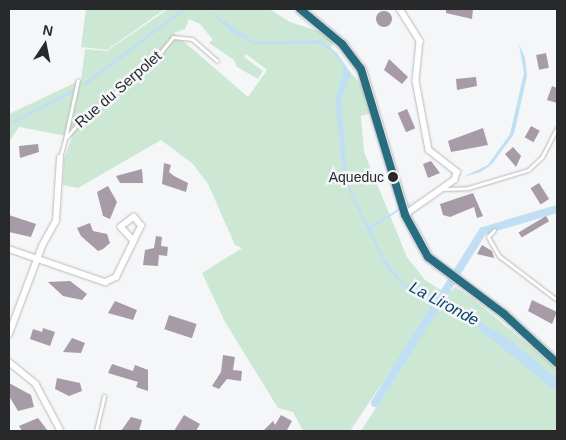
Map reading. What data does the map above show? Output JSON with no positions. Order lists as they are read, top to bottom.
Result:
{
  "streets": {
    "street": ["Rue du Serpolet"]
  },
  "water": ["La Lironde"],
  "places": ["Aqueduc"],
  "north": "top"
}
